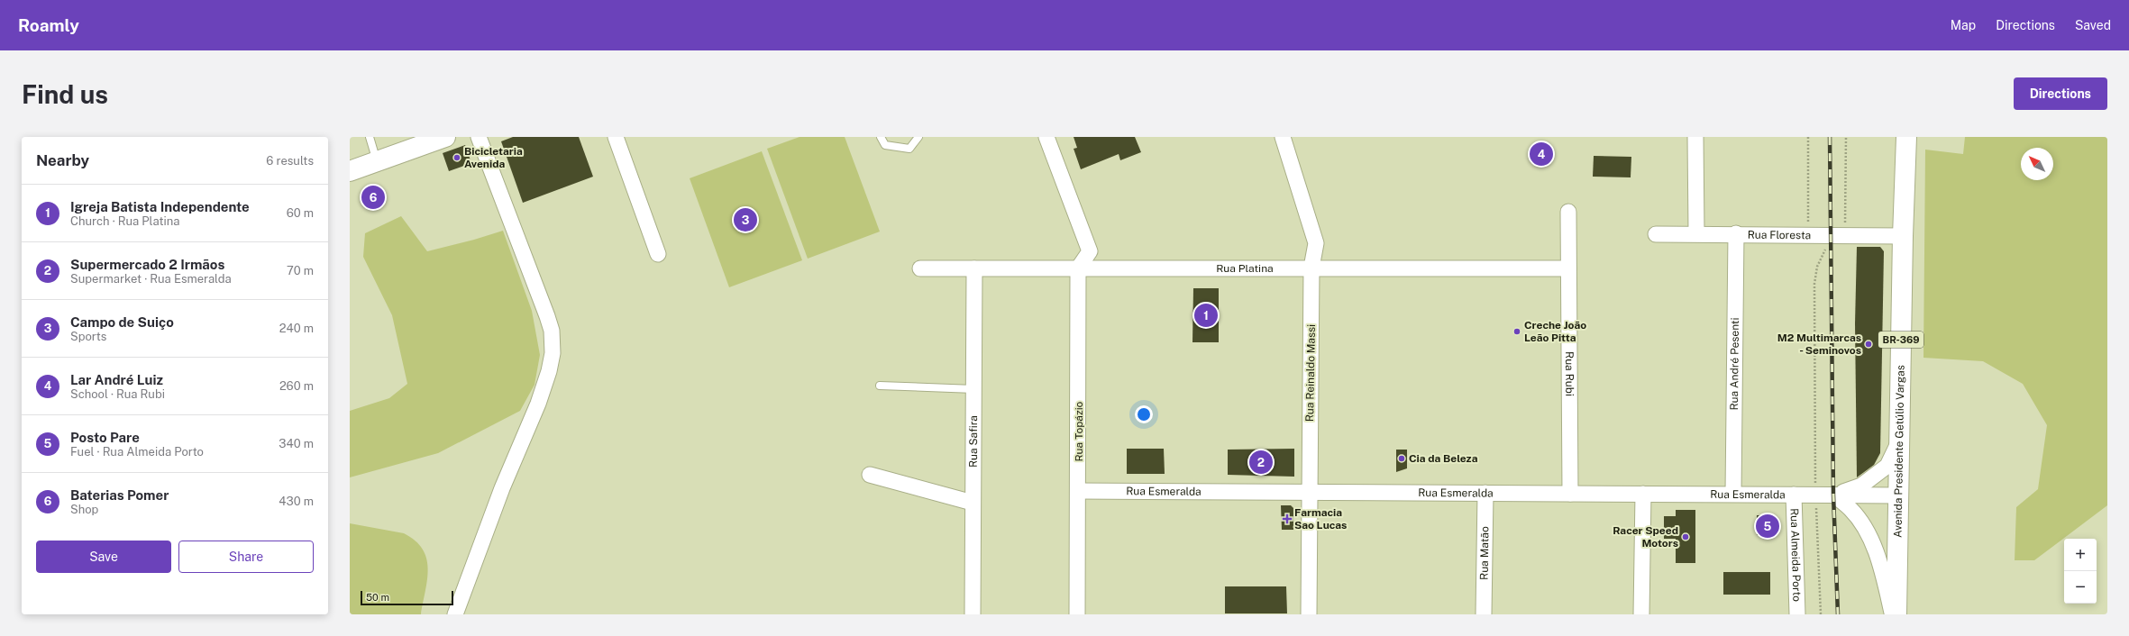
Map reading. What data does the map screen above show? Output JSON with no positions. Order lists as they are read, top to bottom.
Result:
{
  "streets": {
    "main road": ["BR-369", "Avenida Presidente Getúlio Vargas"],
    "street": [
      "Rua Floresta",
      "Rua Platina",
      "Rua André Pesenti",
      "Rua Reinaldo Massi",
      "Rua Rubi",
      "Rua Topázio",
      "Rua Safira",
      "Rua Esmeralda",
      "Rua Matão",
      "Rua Almeida Porto"
    ]
  },
  "crossings": [
    ["Rua Floresta", "Rua André Pesenti"],
    ["Rua Floresta", "Avenida Presidente Getúlio Vargas"],
    ["Rua Platina", "Rua Reinaldo Massi"],
    ["Rua Platina", "Rua Rubi"],
    ["Rua Platina", "Rua Topázio"],
    ["Rua Platina", "Rua Safira"],
    ["Rua André Pesenti", "Rua Esmeralda"],
    ["Rua Reinaldo Massi", "Rua Esmeralda"],
    ["Rua Rubi", "Rua Esmeralda"],
    ["Rua Topázio", "Rua Esmeralda"],
    ["Avenida Presidente Getúlio Vargas", "Rua Esmeralda"],
    ["Rua Esmeralda", "Rua Matão"],
    ["Rua Esmeralda", "Rua Almeida Porto"]
  ],
  "places": {
    "other": [
      "Bicicletaria Avenida",
      "Creche João Leão Pitta",
      "M2 Multimarcas - Seminovos",
      "Cia da Beleza",
      "Racer Speed Motors"
    ],
    "health": ["Farmacia Sao Lucas"]
  },
  "scale_bar": "50 m",
  "north": "top left",
  "page": {
    "header": "Roamly",
    "nav": ["Map", "Directions", "Saved"],
    "buttons": [
      "Directions",
      ["Save", "Share"]
    ],
    "title": "Find us",
    "heading": ["Nearby", "6 results"],
    "pins": [
      "4",
      "6",
      "3",
      "1",
      "2",
      "5"
    ],
    "list": [
      {
        "mark": "1",
        "name": "Igreja Batista Independente",
        "note": "Church · Rua Platina",
        "value": "60 m"
      },
      {
        "mark": "2",
        "name": "Supermercado 2 Irmãos",
        "note": "Supermarket · Rua Esmeralda",
        "value": "70 m"
      },
      {
        "mark": "3",
        "name": "Campo de Suiço",
        "note": "Sports",
        "value": "240 m"
      },
      {
        "mark": "4",
        "name": "Lar André Luiz",
        "note": "School · Rua Rubi",
        "value": "260 m"
      },
      {
        "mark": "5",
        "name": "Posto Pare",
        "note": "Fuel · Rua Almeida Porto",
        "value": "340 m"
      },
      {
        "mark": "6",
        "name": "Baterias Pomer",
        "note": "Shop",
        "value": "430 m"
      }
    ],
    "map_buttons": ["+", "−"],
    "scale": "50 m"
  }
}
